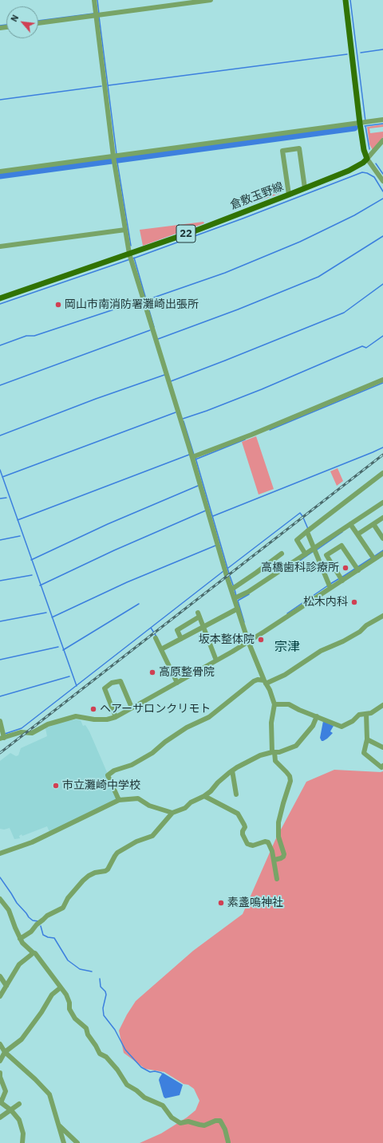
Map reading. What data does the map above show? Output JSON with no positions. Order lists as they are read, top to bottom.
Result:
{
  "streets": {
    "main road": ["倉敷玉野線", "22"]
  },
  "districts": ["宗津"],
  "places": [
    "岡山市南消防署灘崎出張所",
    "高橋歯科診療所",
    "松木内科",
    "坂本整体院",
    "高原整骨院",
    "ヘアーサロンクリモト",
    "市立灘崎中学校",
    "素盞嗚神社"
  ],
  "north": "top left"
}
